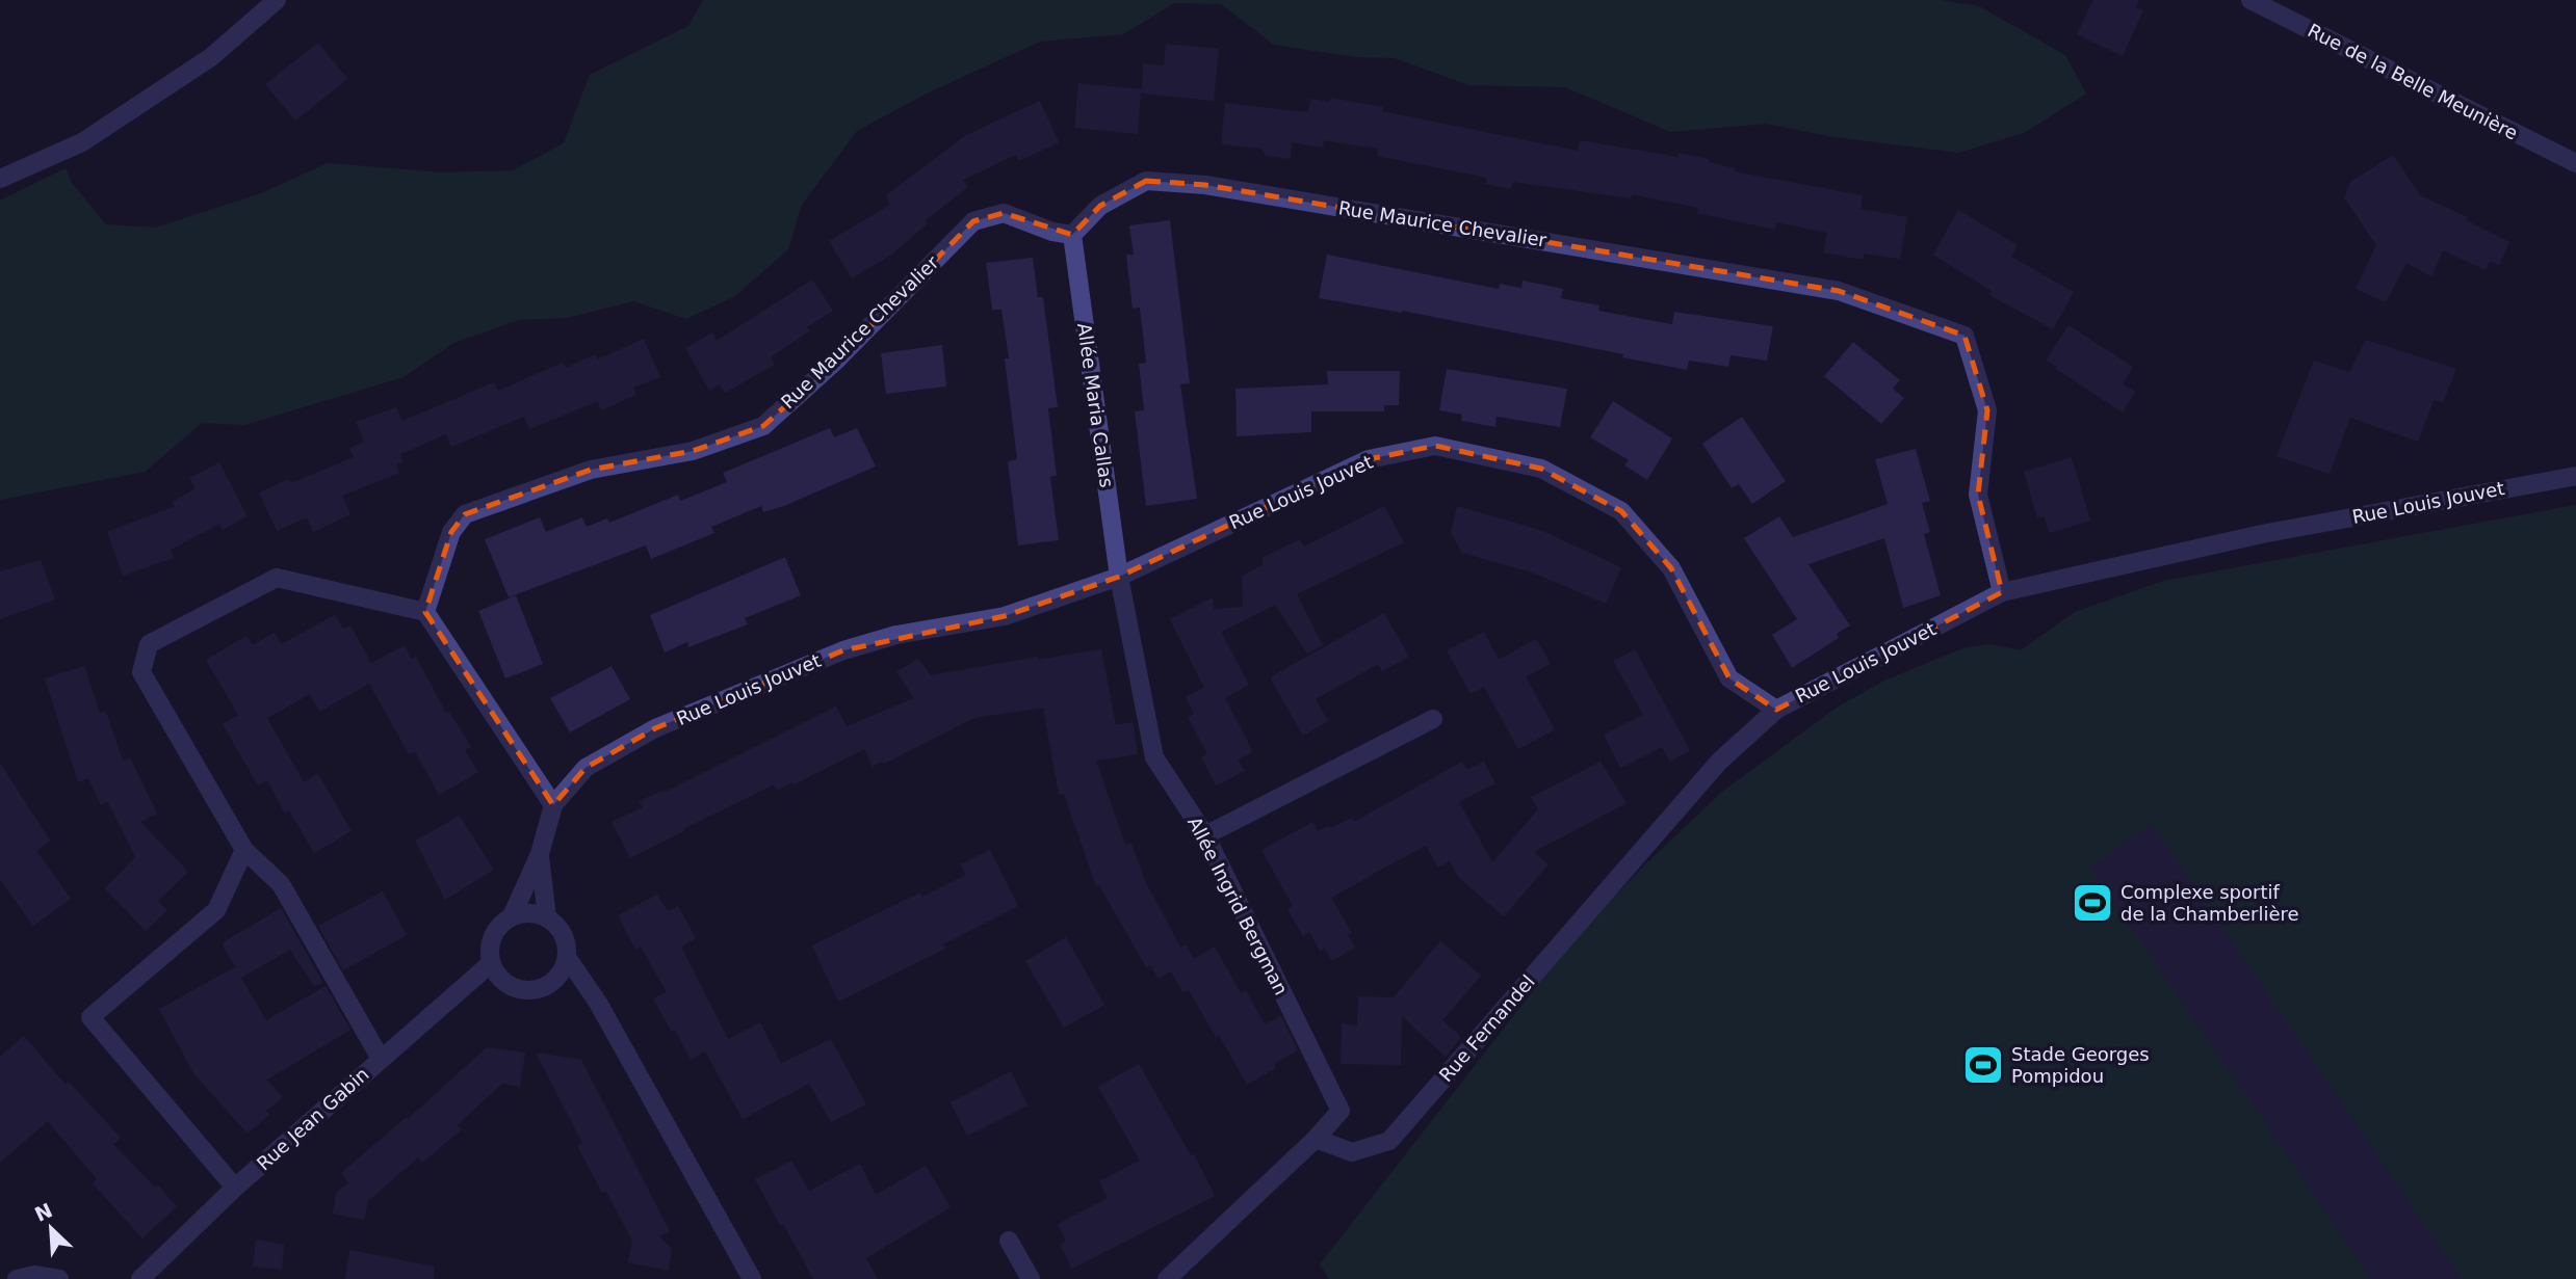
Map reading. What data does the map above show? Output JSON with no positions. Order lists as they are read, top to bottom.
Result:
{
  "streets": {
    "street": [
      "Rue de la Belle Meunière",
      "Rue Maurice Chevalier",
      "Allée Maria Callas",
      "Rue Louis Jouvet",
      "Allée Ingrid Bergman",
      "Rue Fernandel",
      "Rue Jean Gabin"
    ]
  },
  "crossings": [
    ["Rue Maurice Chevalier", "Allée Maria Callas"],
    ["Rue Maurice Chevalier", "Rue Louis Jouvet"],
    ["Allée Maria Callas", "Rue Louis Jouvet"],
    ["Allée Maria Callas", "Allée Ingrid Bergman"],
    ["Rue Louis Jouvet", "Allée Ingrid Bergman"],
    ["Rue Louis Jouvet", "Rue Fernandel"],
    ["Rue Louis Jouvet", "Rue Jean Gabin"],
    ["Allée Ingrid Bergman", "Rue Fernandel"]
  ],
  "places": {
    "sports": ["Complexe sportif de la Chamberlière", "Stade Georges Pompidou"]
  },
  "north": "top left"
}
